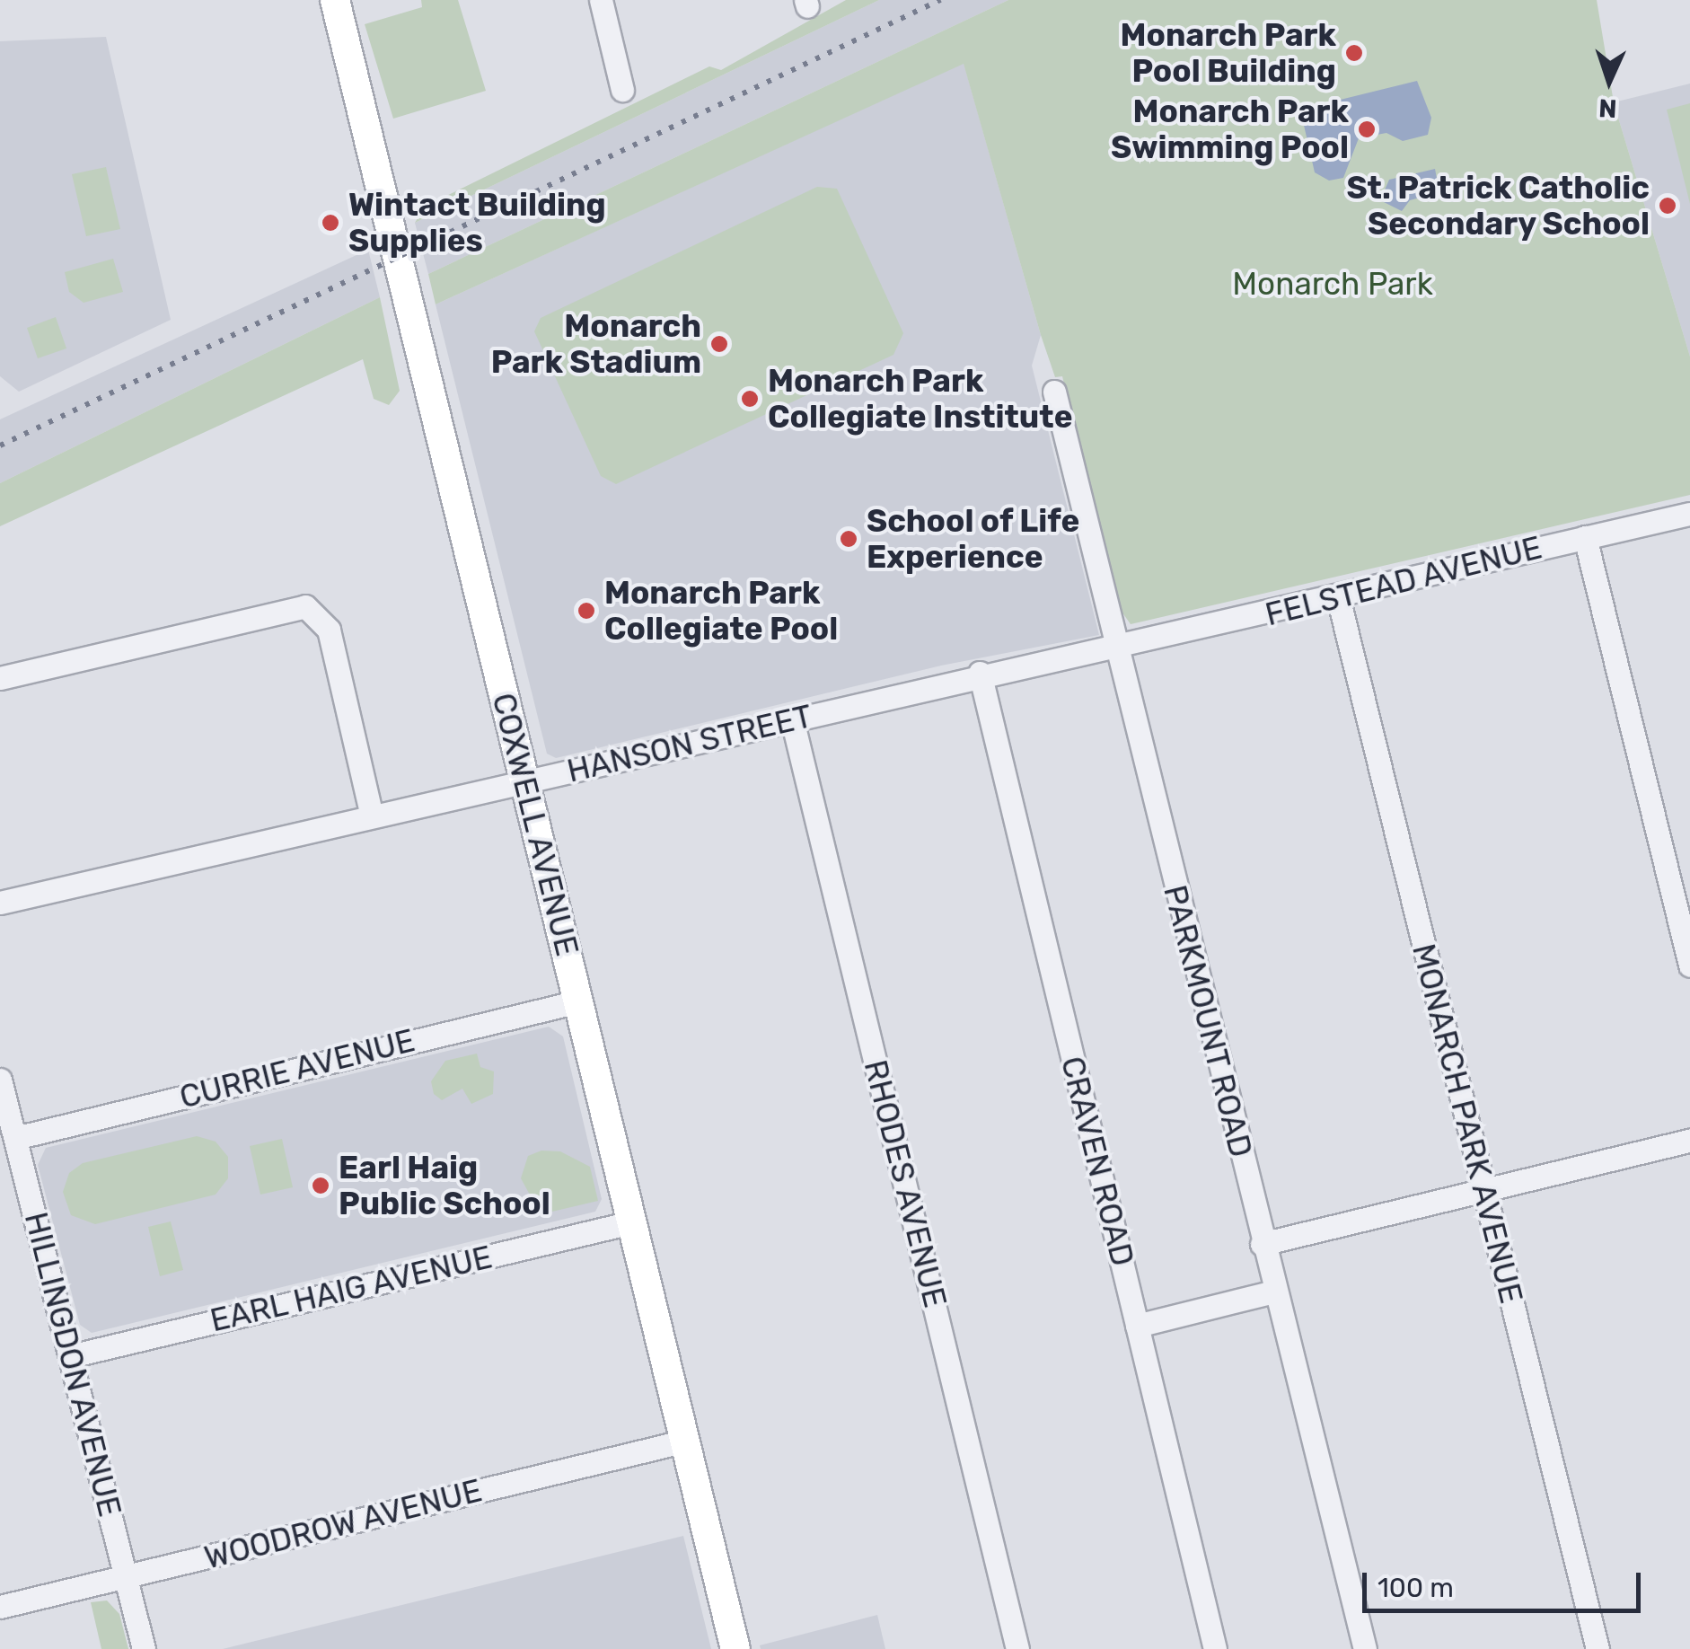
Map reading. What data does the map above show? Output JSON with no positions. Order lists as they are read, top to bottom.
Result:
{
  "streets": {
    "main road": ["COXWELL AVENUE"],
    "street": [
      "FELSTEAD AVENUE",
      "HANSON STREET",
      "PARKMOUNT ROAD",
      "CURRIE AVENUE",
      "MONARCH PARK AVENUE",
      "CRAVEN ROAD",
      "RHODES AVENUE",
      "EARL HAIG AVENUE",
      "HILLINGDON AVENUE",
      "WOODROW AVENUE"
    ]
  },
  "crossings": [
    ["FELSTEAD AVENUE", "HANSON STREET"],
    ["FELSTEAD AVENUE", "PARKMOUNT ROAD"],
    ["FELSTEAD AVENUE", "MONARCH PARK AVENUE"],
    ["HANSON STREET", "COXWELL AVENUE"],
    ["HANSON STREET", "PARKMOUNT ROAD"],
    ["HANSON STREET", "CRAVEN ROAD"],
    ["HANSON STREET", "RHODES AVENUE"],
    ["COXWELL AVENUE", "CURRIE AVENUE"],
    ["COXWELL AVENUE", "EARL HAIG AVENUE"],
    ["COXWELL AVENUE", "WOODROW AVENUE"],
    ["CURRIE AVENUE", "HILLINGDON AVENUE"],
    ["EARL HAIG AVENUE", "HILLINGDON AVENUE"],
    ["HILLINGDON AVENUE", "WOODROW AVENUE"]
  ],
  "parks": ["Monarch Park"],
  "places": [
    "Monarch Park Pool Building",
    "Monarch Park Swimming Pool",
    "St. Patrick Catholic Secondary School",
    "Wintact Building Supplies",
    "Monarch Park Stadium",
    "Monarch Park Collegiate Institute",
    "School of Life Experience",
    "Monarch Park Collegiate Pool",
    "Earl Haig Public School"
  ],
  "scale_bar": "100 m",
  "north": "bottom"
}
